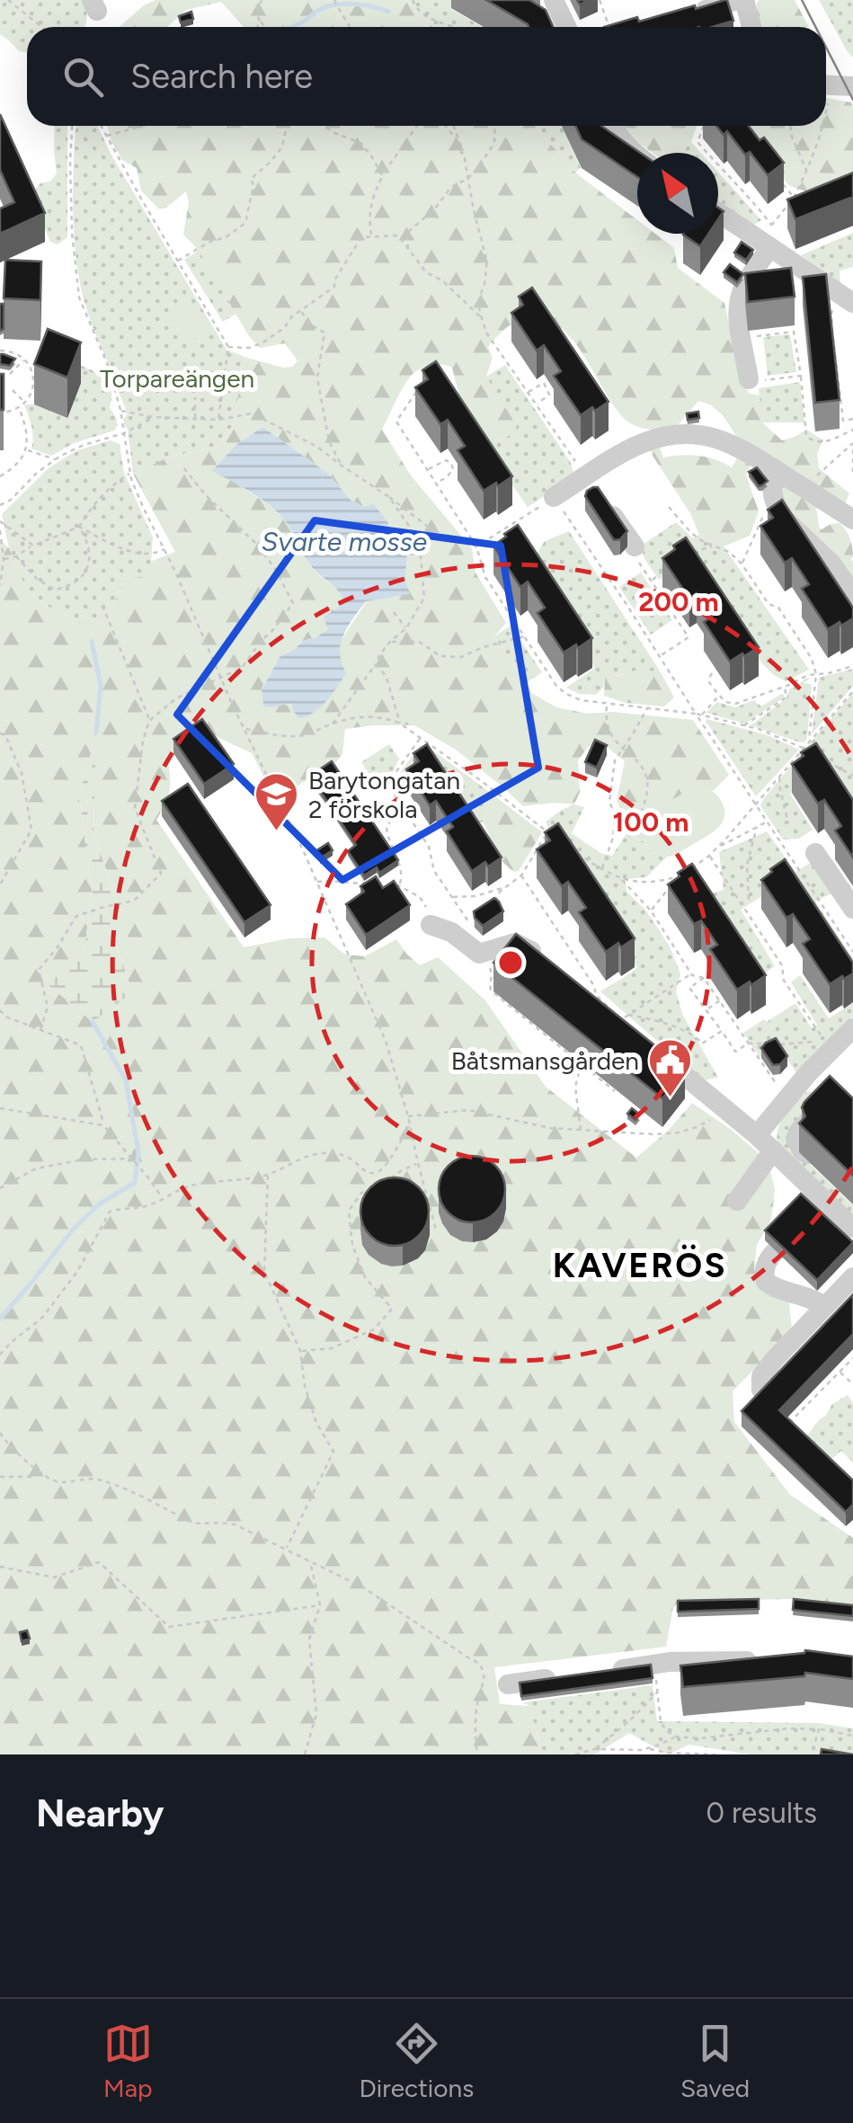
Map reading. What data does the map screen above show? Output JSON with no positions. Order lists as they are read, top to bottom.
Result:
{
  "districts": ["KAVERÖS"],
  "water": ["Svarte mosse"],
  "parks": ["Torpareängen"],
  "places": {
    "school or university": ["Barytongatan 2 förskola"],
    "public building": ["Båtsmansgården"]
  },
  "north": "top left",
  "page": {
    "search": "Search here",
    "heading": ["Nearby", "0 results"],
    "nav": ["Map", "Directions", "Saved"]
  },
  "rings": ["200 m", "100 m"]
}
